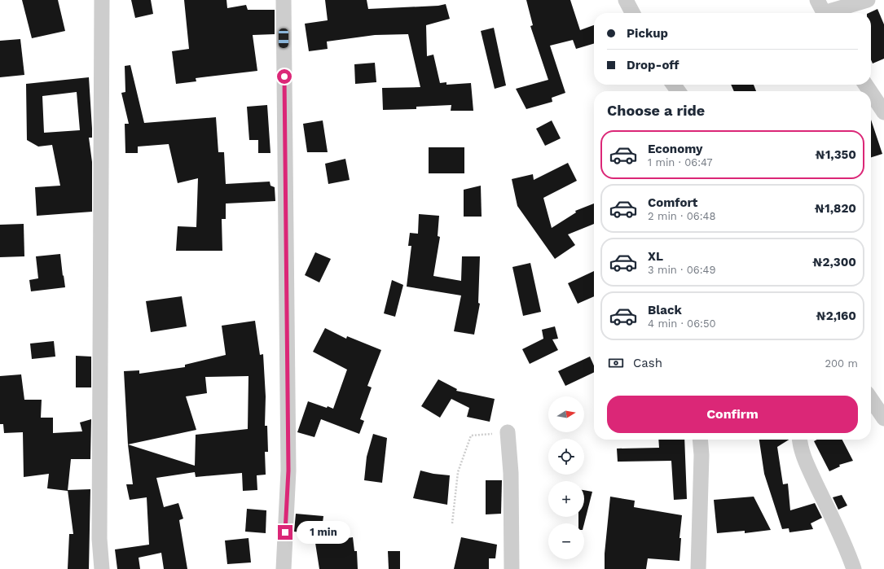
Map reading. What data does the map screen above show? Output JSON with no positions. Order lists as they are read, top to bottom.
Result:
{
  "north": "right",
  "page": {
    "banner": ["Pickup", "Drop-off"],
    "heading": "Choose a ride",
    "list": [
      {
        "name": "Economy",
        "note": "1 min · 06:47",
        "value": "₦1,350"
      },
      {
        "name": "Comfort",
        "note": "2 min · 06:48",
        "value": "₦1,820"
      },
      {
        "name": "XL",
        "note": "3 min · 06:49",
        "value": "₦2,300"
      },
      {
        "name": "Black",
        "note": "4 min · 06:50",
        "value": "₦2,160"
      }
    ],
    "pay": ["Cash", "200 m"],
    "buttons": "Confirm",
    "map_buttons": ["+", "−"],
    "bubble": "1 min"
  }
}
